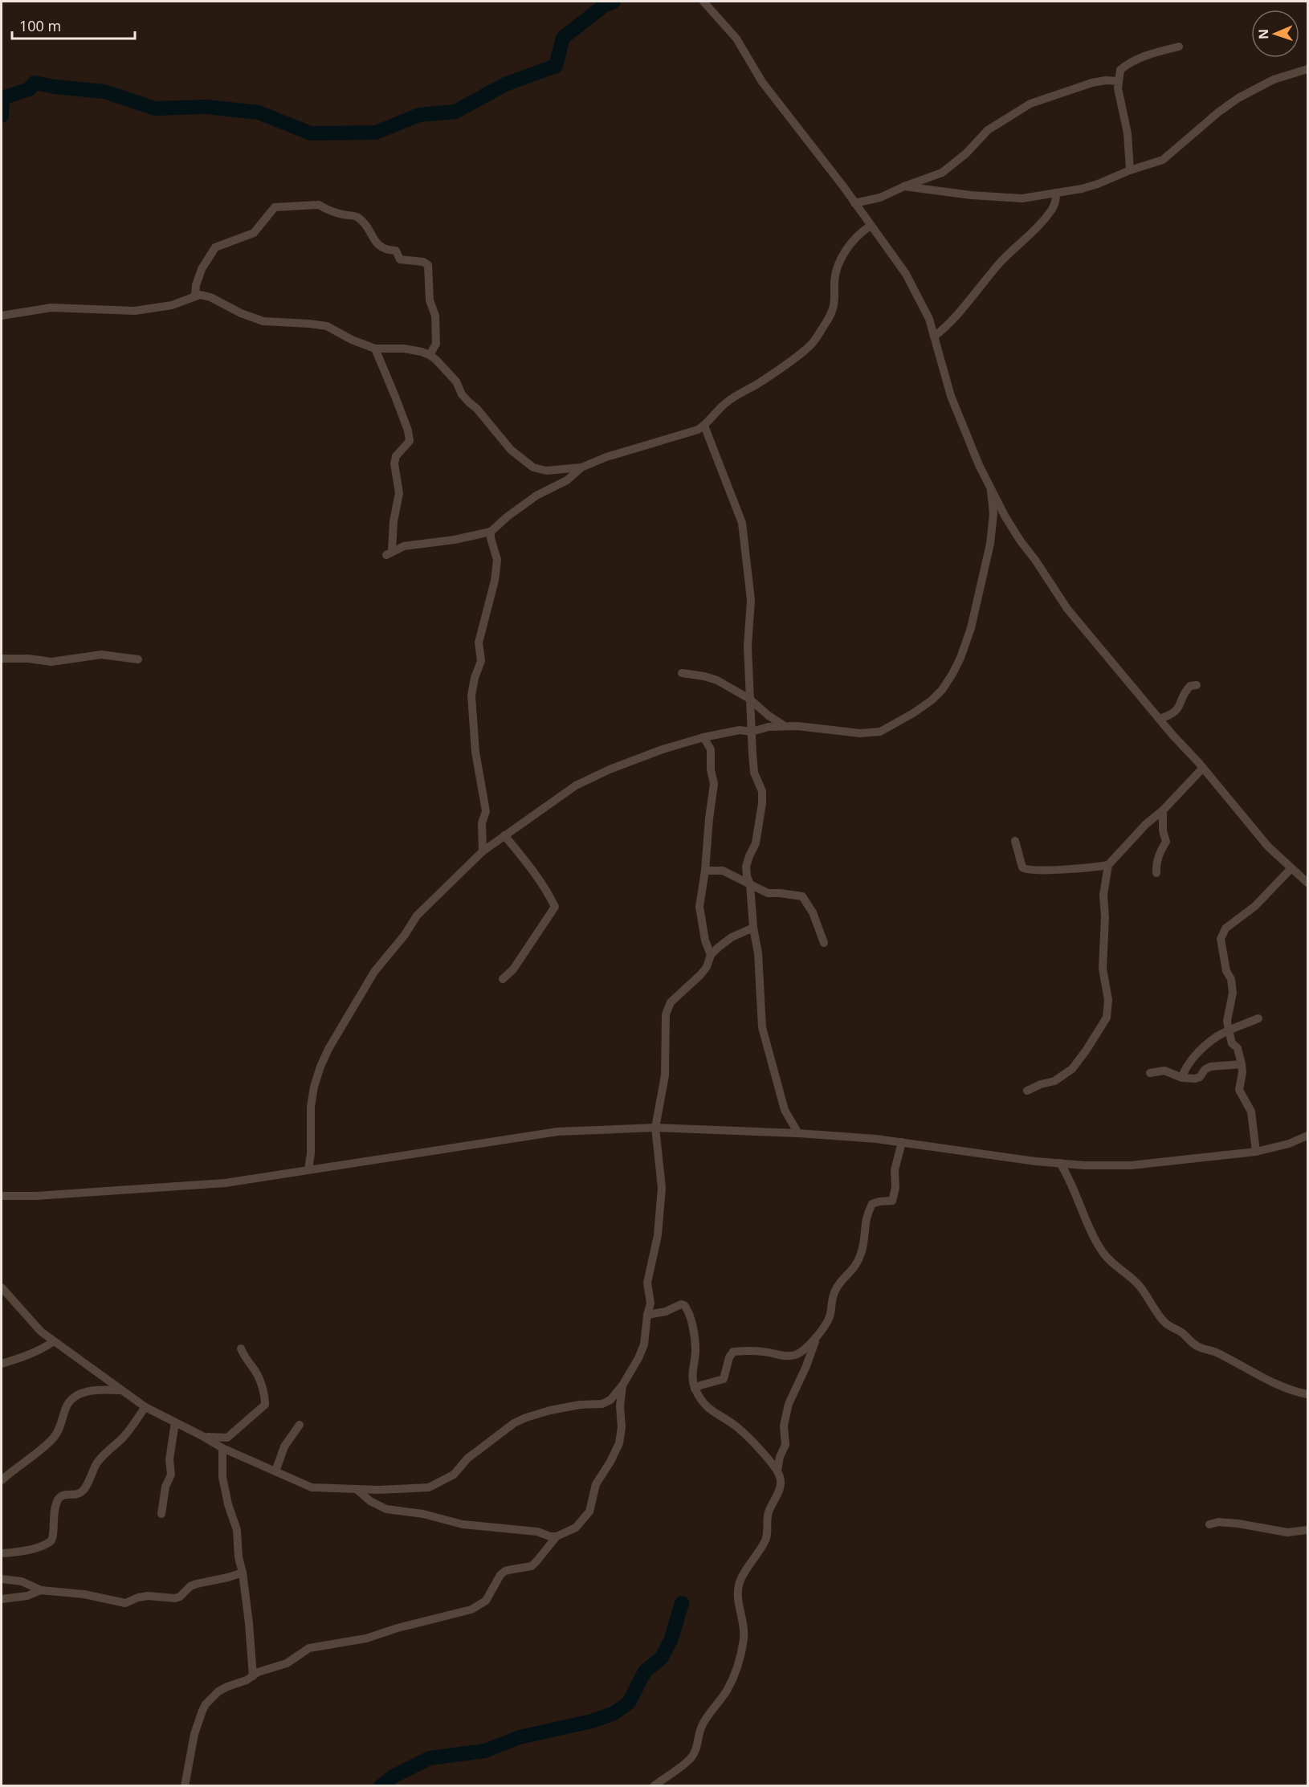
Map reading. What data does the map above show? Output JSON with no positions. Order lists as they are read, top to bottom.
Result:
{
  "scale_bar": "100 m",
  "north": "left"
}
